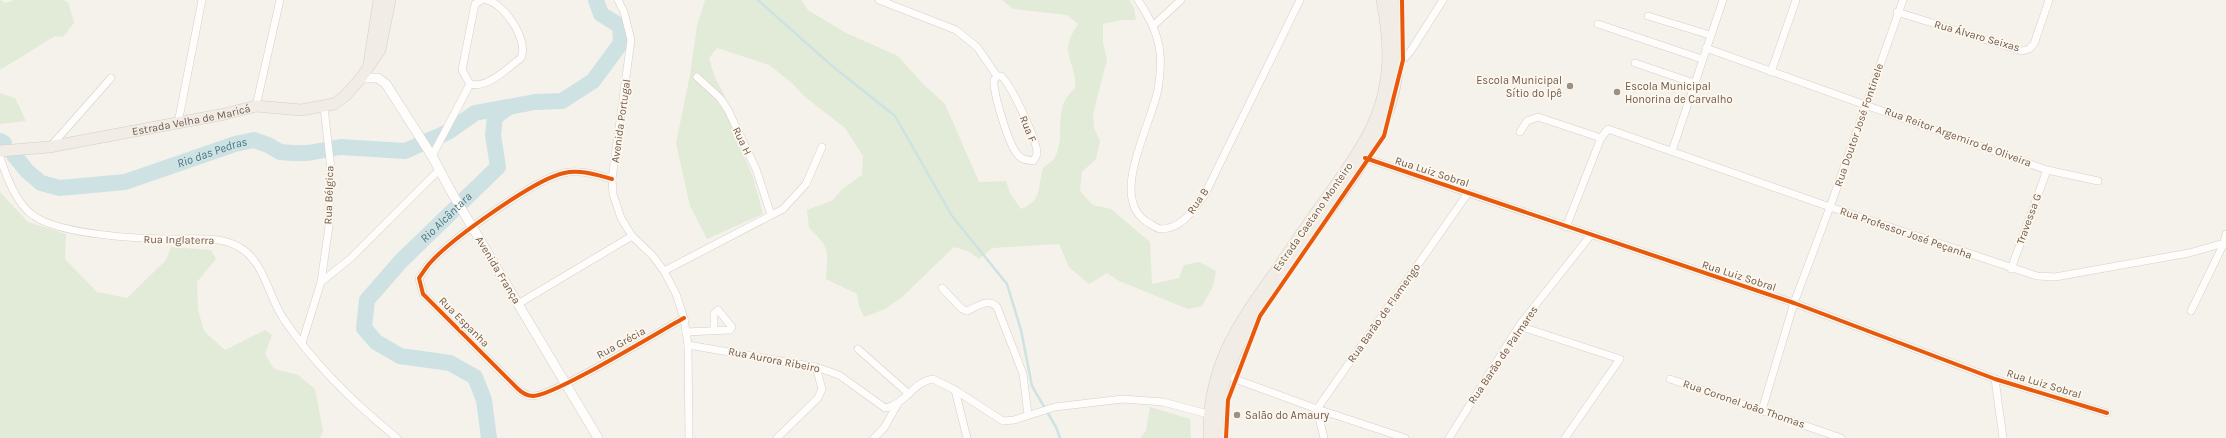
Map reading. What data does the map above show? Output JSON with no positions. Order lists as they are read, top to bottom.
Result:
{
  "streets": {
    "main road": ["Estrada Velha de Maricá", "Estrada Caetano Monteiro"],
    "street": [
      "Rua Álvaro Seixas",
      "Avenida Portugal",
      "Rua Doutor José Fontinele",
      "Rua F",
      "Rua Reitor Argemiro de Oliveira",
      "Rua H",
      "Rua Luiz Sobral",
      "Rua Bélgica",
      "Rua B",
      "Travessa G",
      "Rua Professor José Peçanha",
      "Rua Inglaterra",
      "Avenida França",
      "Rua Barão de Flamengo",
      "Rua Espanha",
      "Rua Grécia",
      "Rua Barão de Palmares",
      "Rua Aurora Ribeiro",
      "Rua Coronel João Thomas"
    ]
  },
  "crossings": [
    ["Rua Álvaro Seixas", "Rua Doutor José Fontinele"],
    ["Estrada Velha de Maricá", "Rua Bélgica"],
    ["Estrada Velha de Maricá", "Avenida França"],
    ["Avenida Portugal", "Rua Espanha"],
    ["Avenida Portugal", "Rua Grécia"],
    ["Avenida Portugal", "Rua Aurora Ribeiro"],
    ["Rua Doutor José Fontinele", "Rua Reitor Argemiro de Oliveira"],
    ["Rua Doutor José Fontinele", "Rua Luiz Sobral"],
    ["Rua Doutor José Fontinele", "Rua Professor José Peçanha"],
    ["Rua Doutor José Fontinele", "Rua Coronel João Thomas"],
    ["Rua Reitor Argemiro de Oliveira", "Travessa G"],
    ["Rua Luiz Sobral", "Estrada Caetano Monteiro"],
    ["Rua Luiz Sobral", "Rua Barão de Flamengo"],
    ["Rua Luiz Sobral", "Rua Barão de Palmares"],
    ["Rua Bélgica", "Rua Inglaterra"],
    ["Travessa G", "Rua Professor José Peçanha"],
    ["Avenida França", "Rua Espanha"],
    ["Avenida França", "Rua Grécia"],
    ["Rua Espanha", "Rua Grécia"]
  ],
  "water": ["Rio das Pedras", "Rio Alcântara"],
  "places": ["Escola Municipal Sítio do Ipê", "Escola Municipal Honorina de Carvalho", "Salão do Amaury"]
}
